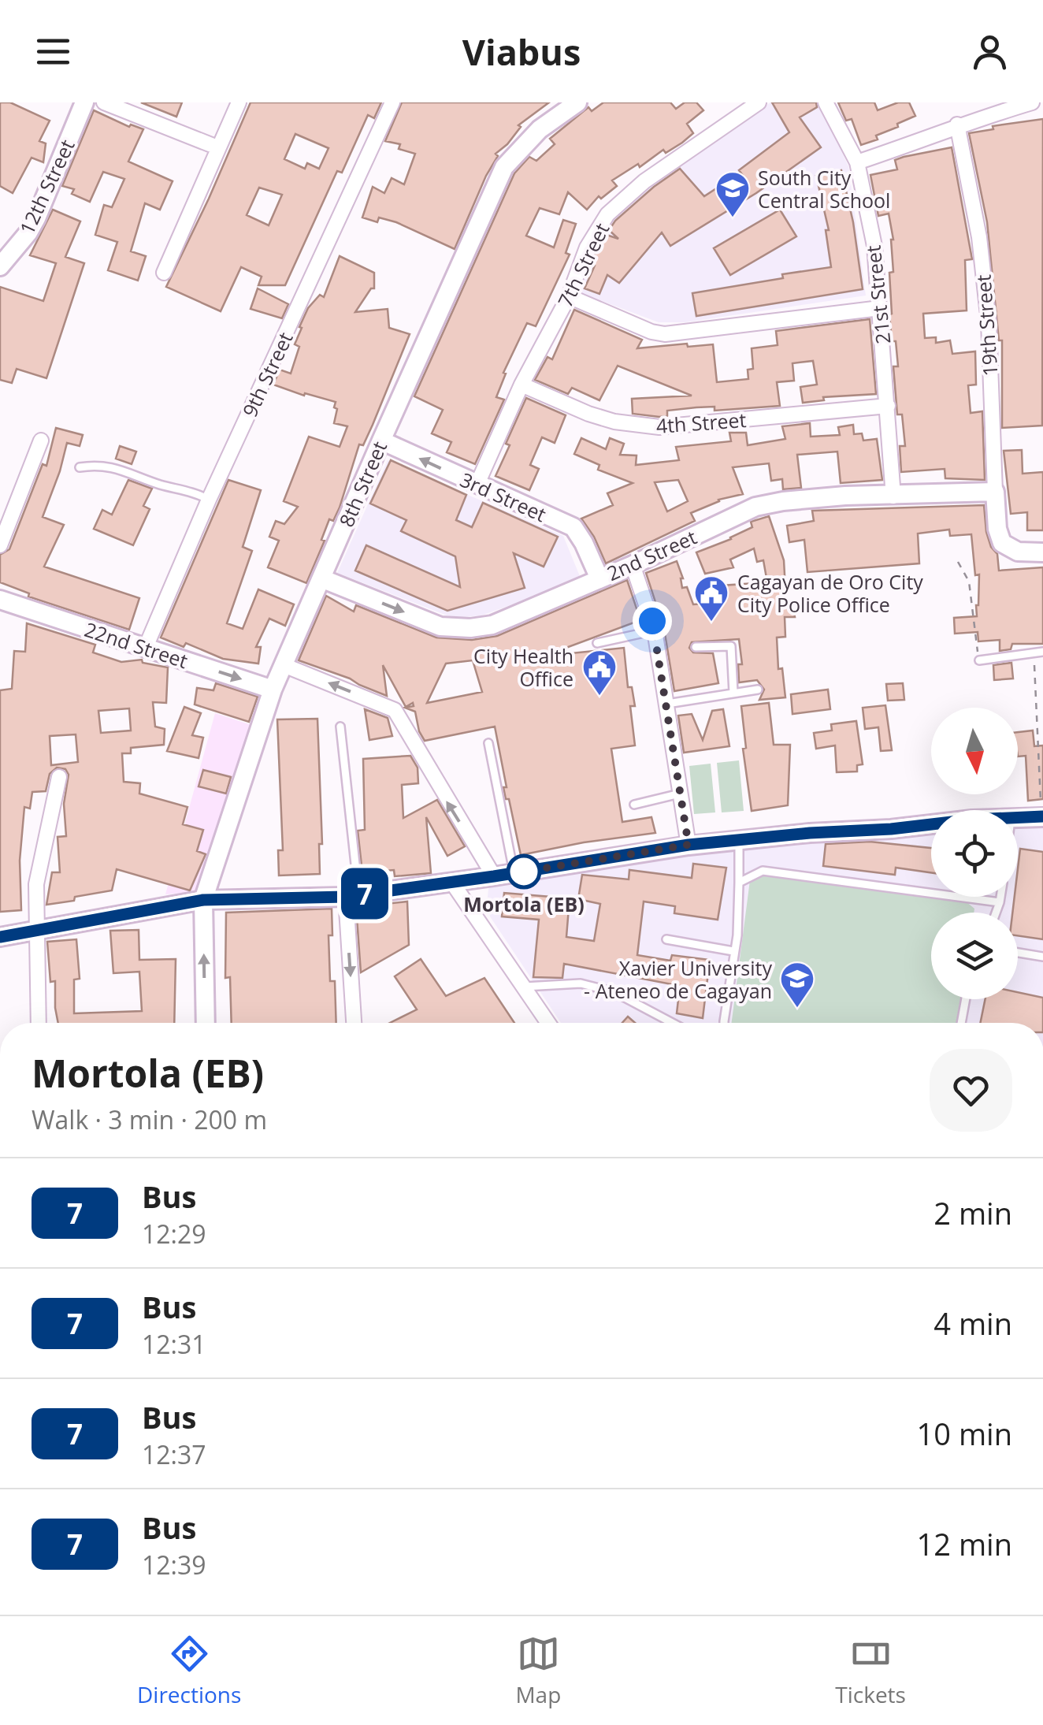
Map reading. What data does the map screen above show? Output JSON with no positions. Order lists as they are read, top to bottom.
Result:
{
  "streets": {
    "street": [
      "12th Street",
      "7th Street",
      "21st Street",
      "19th Street",
      "9th Street",
      "4th Street",
      "8th Street",
      "3rd Street",
      "2nd Street",
      "22nd Street"
    ]
  },
  "crossings": [
    ["7th Street", "4th Street"],
    ["7th Street", "3rd Street"],
    ["21st Street", "4th Street"],
    ["21st Street", "2nd Street"],
    ["19th Street", "2nd Street"],
    ["9th Street", "22nd Street"],
    ["8th Street", "3rd Street"],
    ["8th Street", "2nd Street"],
    ["8th Street", "22nd Street"],
    ["3rd Street", "2nd Street"]
  ],
  "one_way": ["3rd Street", "2nd Street", "22nd Street"],
  "places": {
    "school or university": ["South City Central School", "Xavier University - Ateneo de Cagayan"],
    "public building": ["Cagayan de Oro City City Police Office", "City Health Office"],
    "other": ["Mortola (EB)"]
  },
  "lines": ["bus line 7"],
  "north": "bottom",
  "page": {
    "header": "Viabus",
    "on_map": "7",
    "heading": ["Mortola (EB)", "Walk · 3 min · 200 m"],
    "list": [
      {
        "mark": "7",
        "name": "Bus",
        "note": "12:29",
        "value": "2 min"
      },
      {
        "mark": "7",
        "name": "Bus",
        "note": "12:31",
        "value": "4 min"
      },
      {
        "mark": "7",
        "name": "Bus",
        "note": "12:37",
        "value": "10 min"
      },
      {
        "mark": "7",
        "name": "Bus",
        "note": "12:39",
        "value": "12 min"
      }
    ],
    "tabs": ["Directions", "Map", "Tickets"]
  }
}
